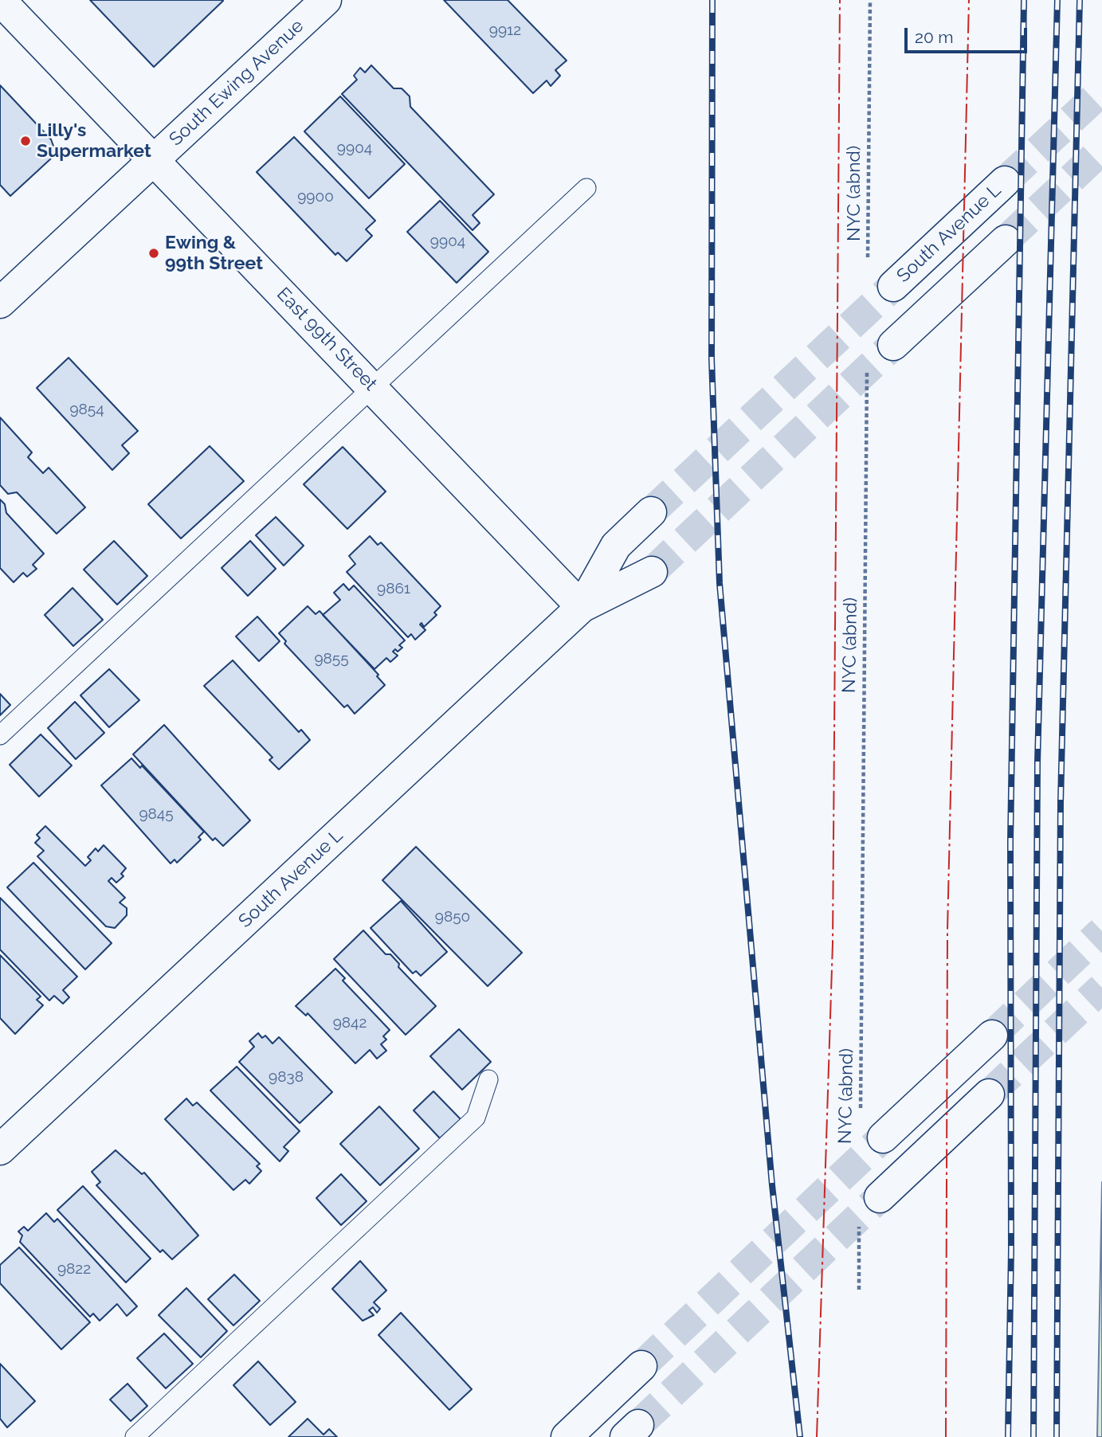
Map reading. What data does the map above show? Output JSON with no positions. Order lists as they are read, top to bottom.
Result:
{
  "streets": {
    "street": ["South Ewing Avenue", "South Avenue L", "East 99th Street"],
    "path": ["NYC (abnd)"]
  },
  "crossings": [
    ["South Ewing Avenue", "East 99th Street"],
    ["South Avenue L", "East 99th Street"]
  ],
  "places": ["Lilly's Supermarket", "Ewing & 99th Street"],
  "house_numbers": [
    "9912",
    "9904",
    "9900",
    "9904",
    "9854",
    "9861",
    "9855",
    "9845",
    "9850",
    "9842",
    "9838",
    "9822"
  ],
  "scale_bar": "20 m"
}
